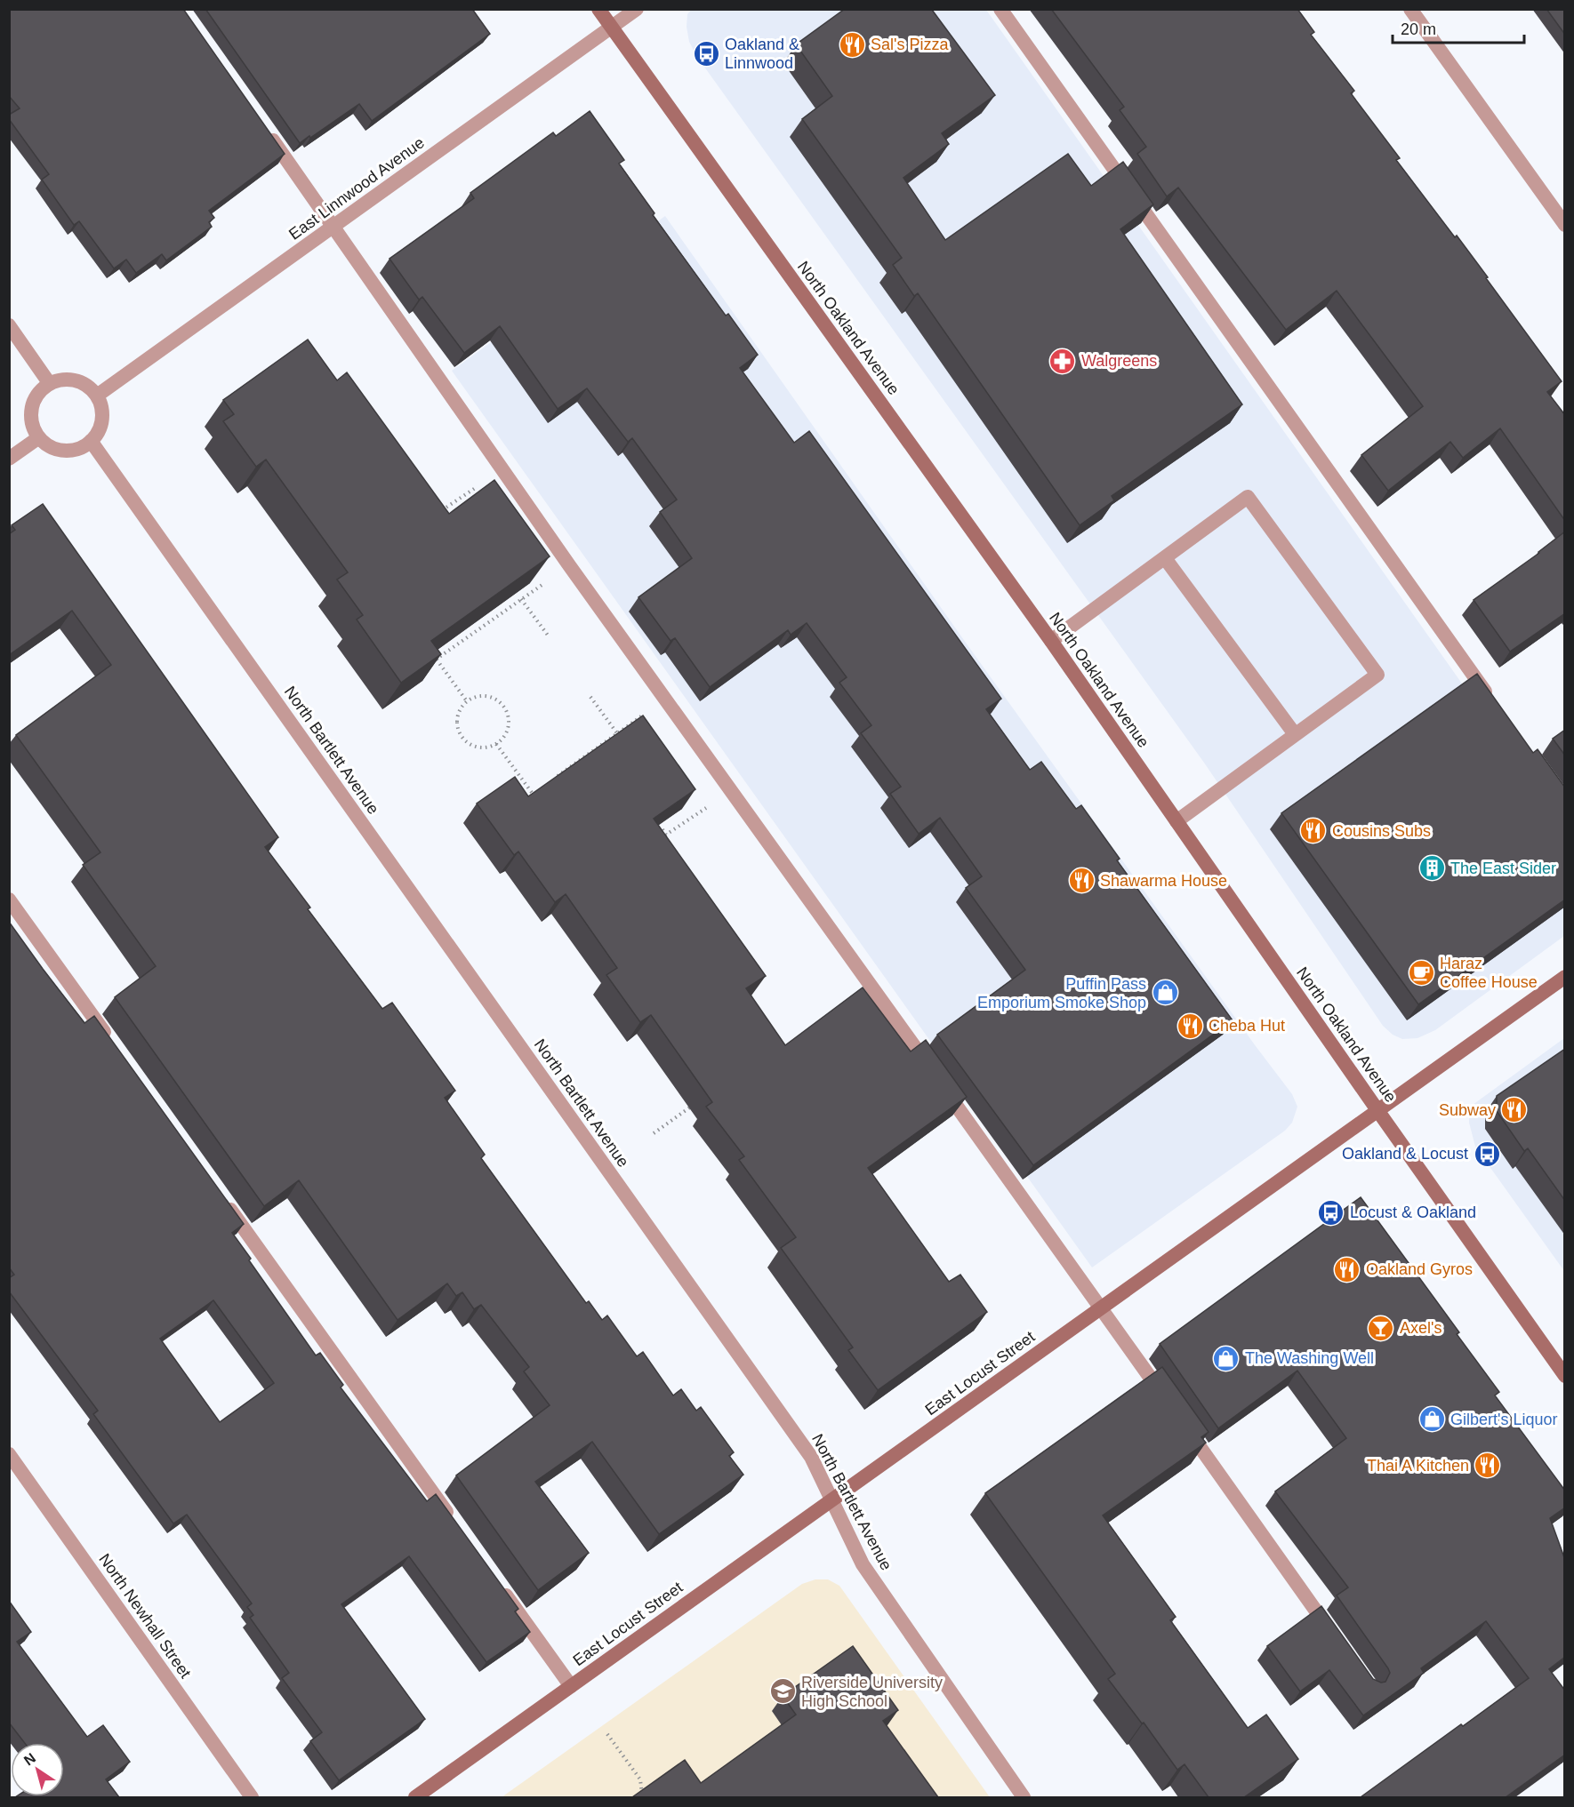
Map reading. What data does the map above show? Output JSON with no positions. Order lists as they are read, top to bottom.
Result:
{
  "streets": {
    "main road": ["North Oakland Avenue", "East Locust Street"],
    "street": ["East Linnwood Avenue", "North Bartlett Avenue", "North Newhall Street"]
  },
  "crossings": [
    ["East Linnwood Avenue", "North Oakland Avenue"],
    ["East Linnwood Avenue", "North Bartlett Avenue"],
    ["North Oakland Avenue", "East Locust Street"],
    ["North Bartlett Avenue", "East Locust Street"]
  ],
  "places": {
    "restaurant": [
      "Sal's Pizza",
      "Cousins Subs",
      "Shawarma House",
      "Cheba Hut",
      "Subway",
      "Oakland Gyros",
      "Thai A Kitchen"
    ],
    "bus stop": ["Oakland & Linnwood", "Oakland & Locust", "Locust & Oakland"],
    "pharmacy": ["Walgreens"],
    "building": ["The East Sider"],
    "cafe": ["Haraz Coffee House"],
    "shop": ["Puffin Pass Emporium Smoke Shop", "The Washing Well", "Gilbert's Liquor"],
    "bar": ["Axel's"],
    "school or university": ["Riverside University High School"]
  },
  "scale_bar": "20 m",
  "north": "top left"
}
